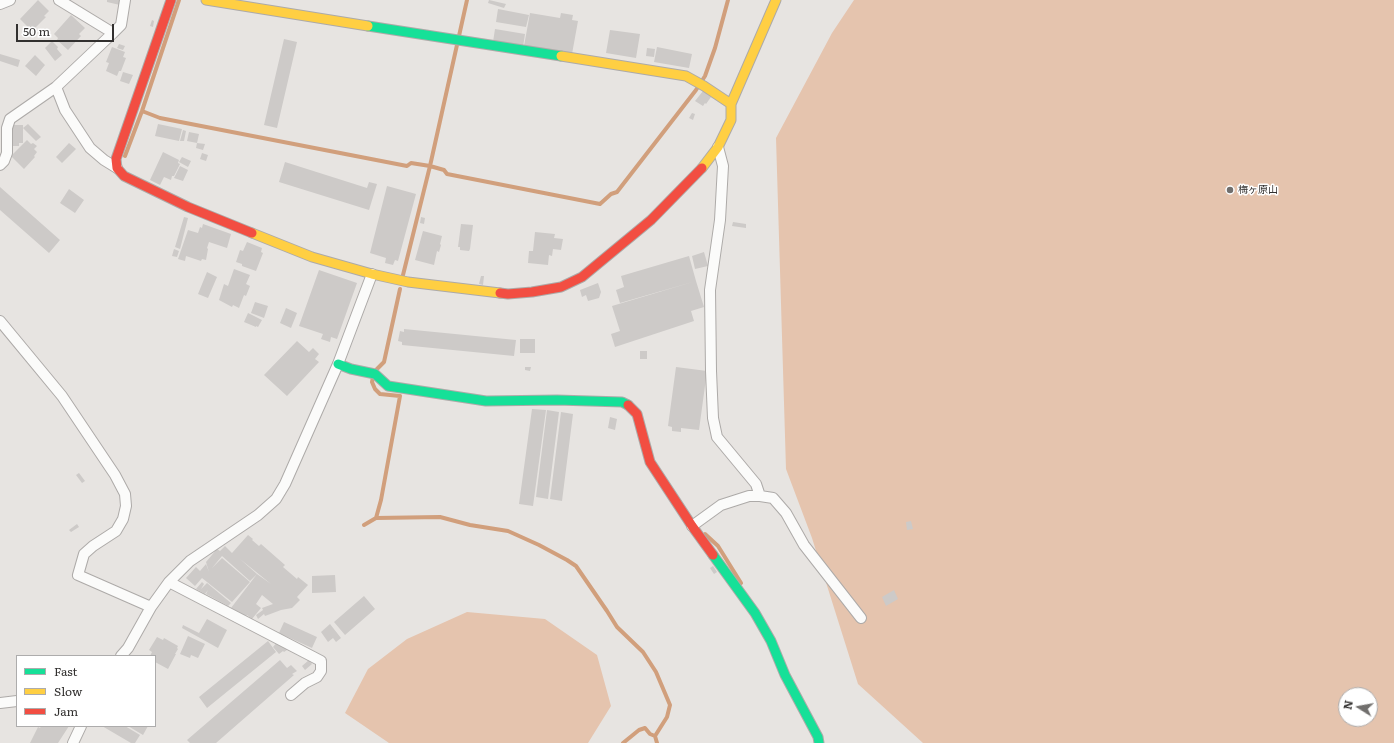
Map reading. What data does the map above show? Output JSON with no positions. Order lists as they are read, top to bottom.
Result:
{
  "places": ["梅ヶ原山"],
  "legend": ["Fast", "Slow", "Jam"],
  "scale_bar": "50 m",
  "north": "left"
}
